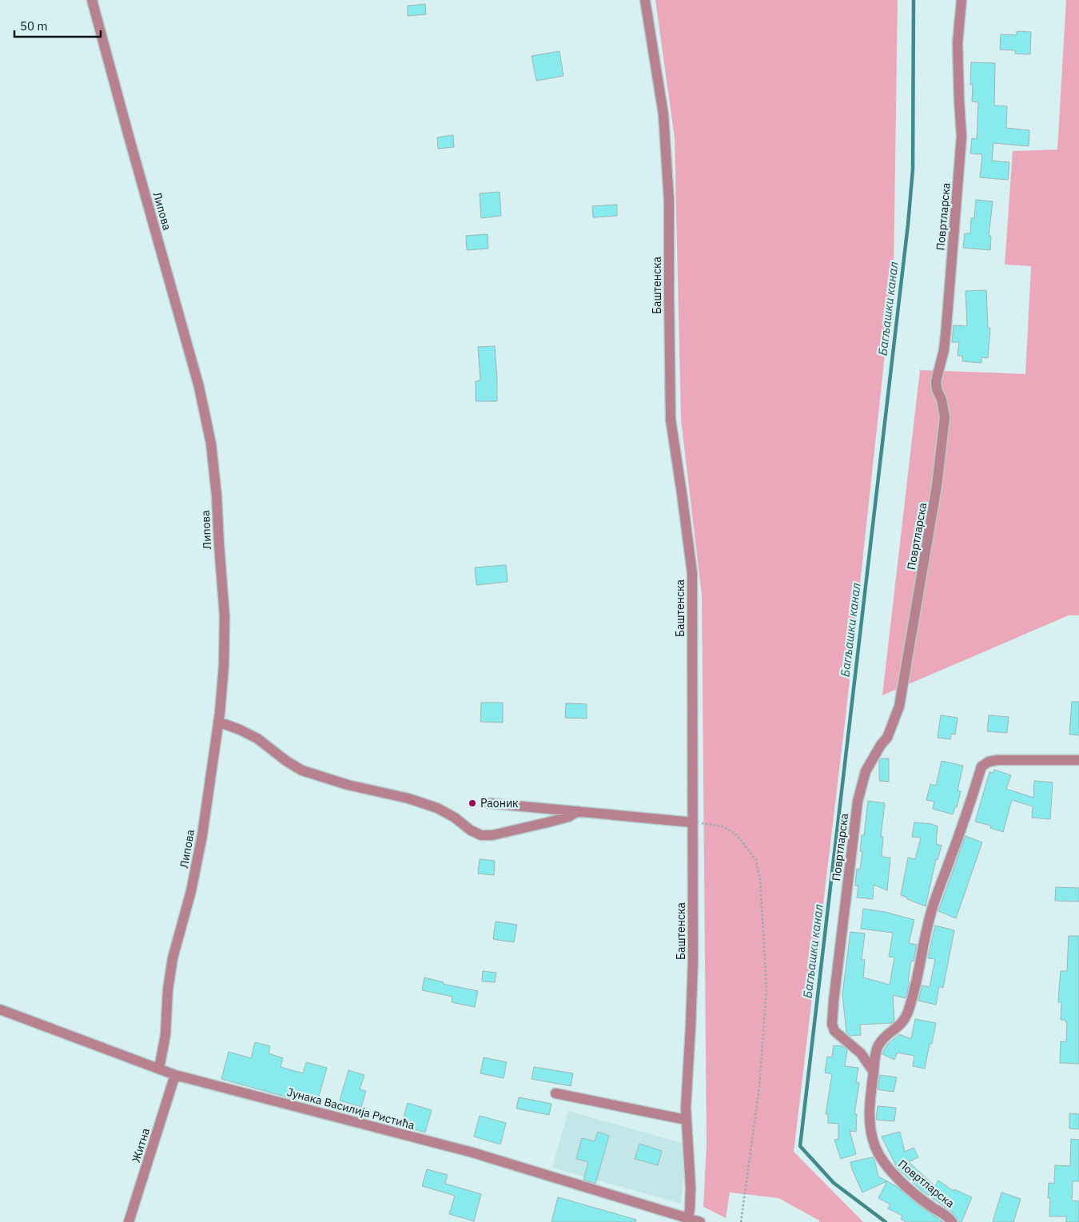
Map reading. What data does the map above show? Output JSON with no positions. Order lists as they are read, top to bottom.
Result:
{
  "streets": {
    "street": [
      "Липова",
      "Повртларска",
      "Баштенска",
      "Јунака Василија Ристића",
      "Житна"
    ]
  },
  "crossings": [
    ["Липова", "Јунака Василија Ристића"],
    ["Баштенска", "Јунака Василија Ристића"],
    ["Јунака Василија Ристића", "Житна"]
  ],
  "water": ["Багљашки канал"],
  "places": ["Раоник"],
  "scale_bar": "50 m"
}
